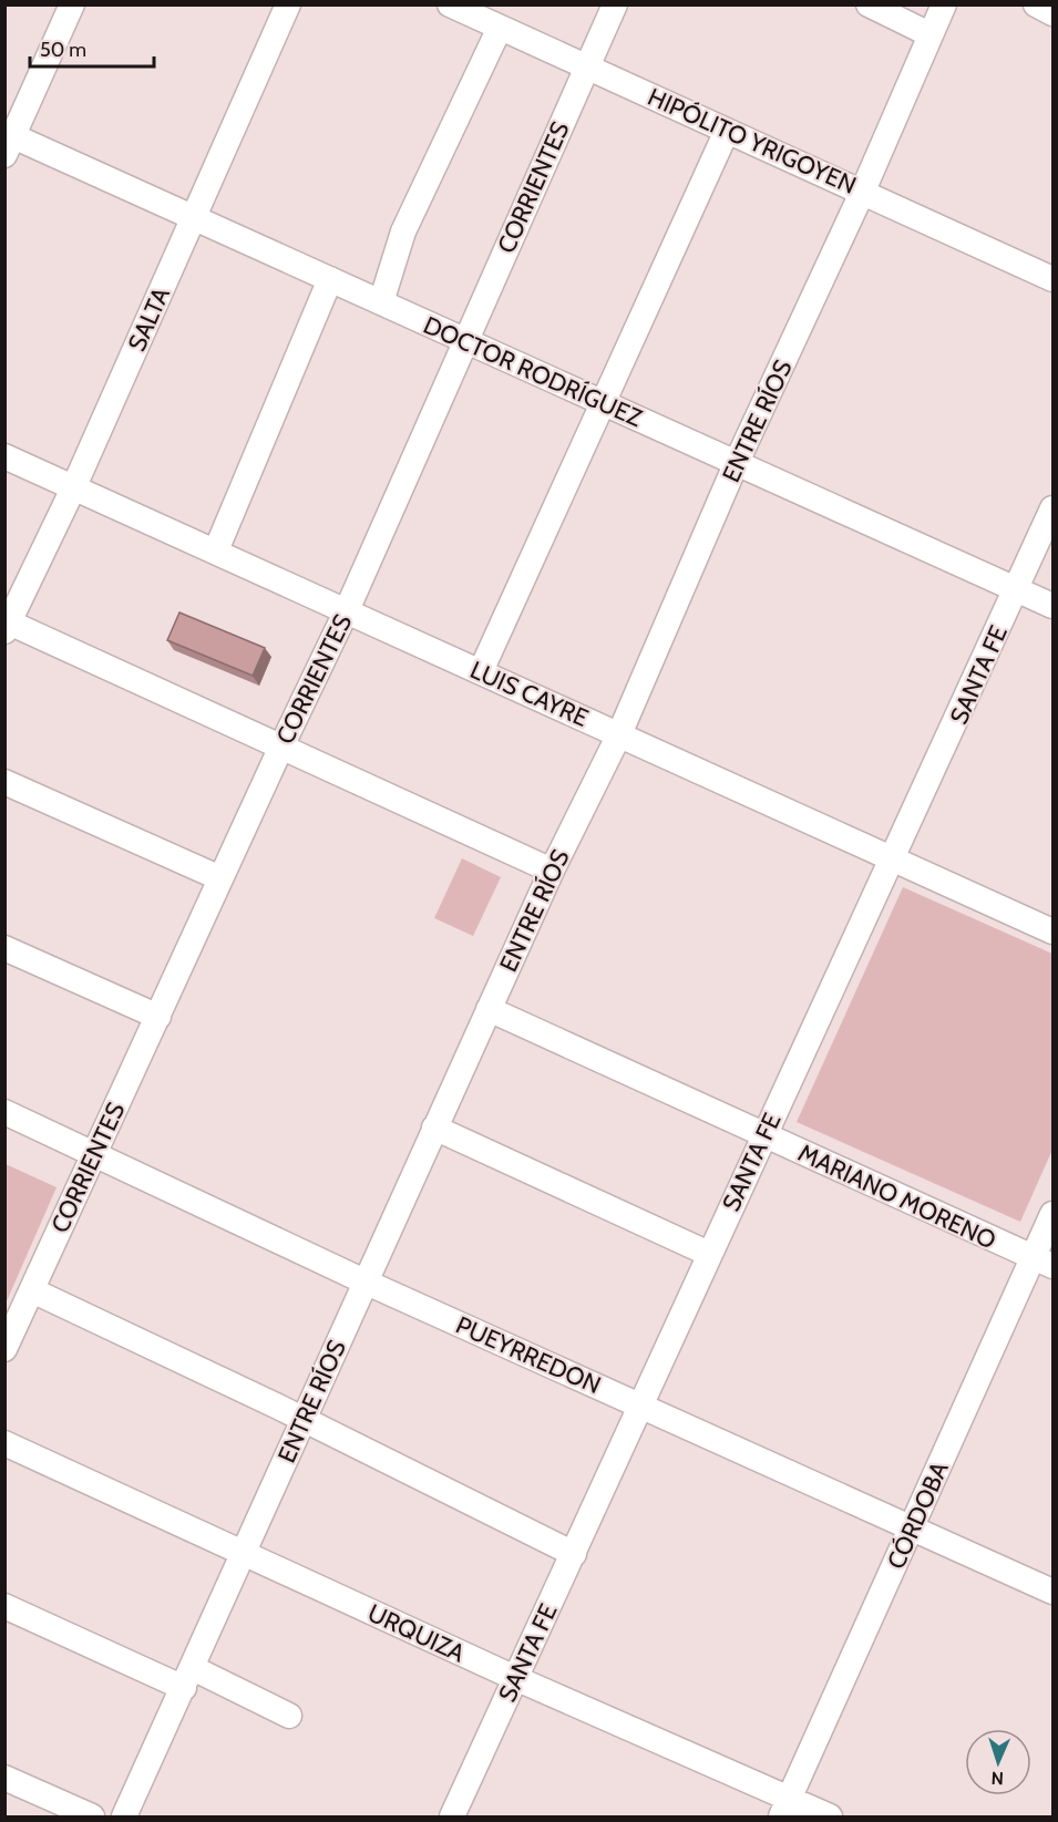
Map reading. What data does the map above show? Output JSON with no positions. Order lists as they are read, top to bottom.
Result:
{
  "streets": {
    "street": [
      "HIPÓLITO YRIGOYEN",
      "CORRIENTES",
      "SALTA",
      "DOCTOR RODRÍGUEZ",
      "ENTRE RÍOS",
      "SANTA FE",
      "LUIS CAYRE",
      "MARIANO MORENO",
      "PUEYRREDON",
      "CÓRDOBA",
      "URQUIZA"
    ]
  },
  "crossings": [
    ["HIPÓLITO YRIGOYEN", "CORRIENTES"],
    ["HIPÓLITO YRIGOYEN", "ENTRE RÍOS"],
    ["CORRIENTES", "DOCTOR RODRÍGUEZ"],
    ["CORRIENTES", "LUIS CAYRE"],
    ["CORRIENTES", "PUEYRREDON"],
    ["SALTA", "DOCTOR RODRÍGUEZ"],
    ["SALTA", "LUIS CAYRE"],
    ["DOCTOR RODRÍGUEZ", "ENTRE RÍOS"],
    ["DOCTOR RODRÍGUEZ", "SANTA FE"],
    ["ENTRE RÍOS", "LUIS CAYRE"],
    ["ENTRE RÍOS", "MARIANO MORENO"],
    ["ENTRE RÍOS", "PUEYRREDON"],
    ["ENTRE RÍOS", "URQUIZA"],
    ["SANTA FE", "LUIS CAYRE"],
    ["SANTA FE", "MARIANO MORENO"],
    ["SANTA FE", "PUEYRREDON"],
    ["SANTA FE", "URQUIZA"],
    ["MARIANO MORENO", "CÓRDOBA"],
    ["PUEYRREDON", "CÓRDOBA"],
    ["CÓRDOBA", "URQUIZA"]
  ],
  "scale_bar": "50 m",
  "north": "bottom"
}
